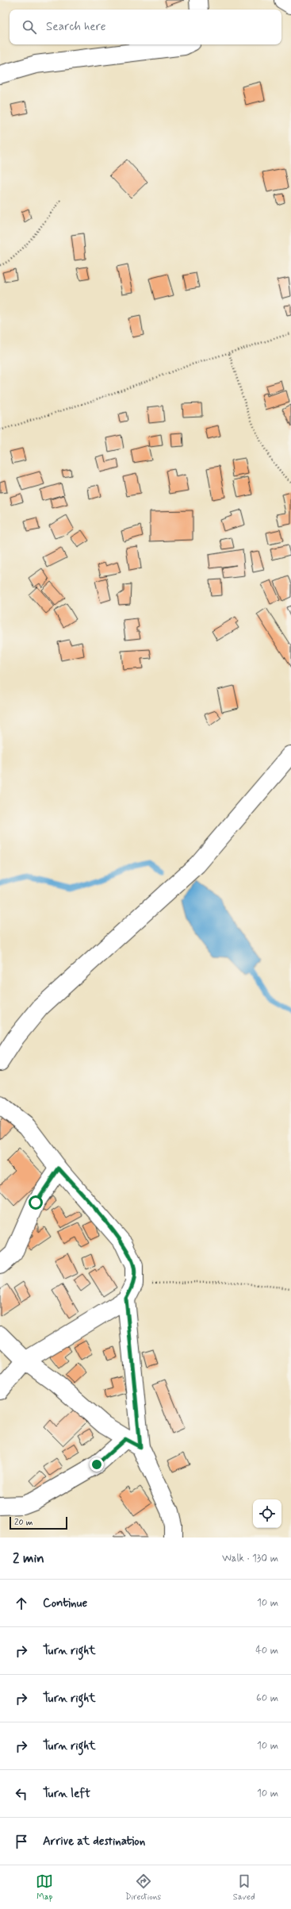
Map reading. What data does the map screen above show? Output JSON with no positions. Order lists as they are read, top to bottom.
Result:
{
  "scale_bar": "20 m",
  "page": {
    "search": "Search here",
    "scale": "20 m",
    "heading": ["2 min", "Walk · 130 m"],
    "list": [
      ["Continue", "10 m"],
      ["Turn right", "40 m"],
      ["Turn right", "60 m"],
      ["Turn right", "10 m"],
      ["Turn left", "10 m"],
      "Arrive at destination"
    ],
    "nav": ["Map", "Directions", "Saved"]
  }
}
